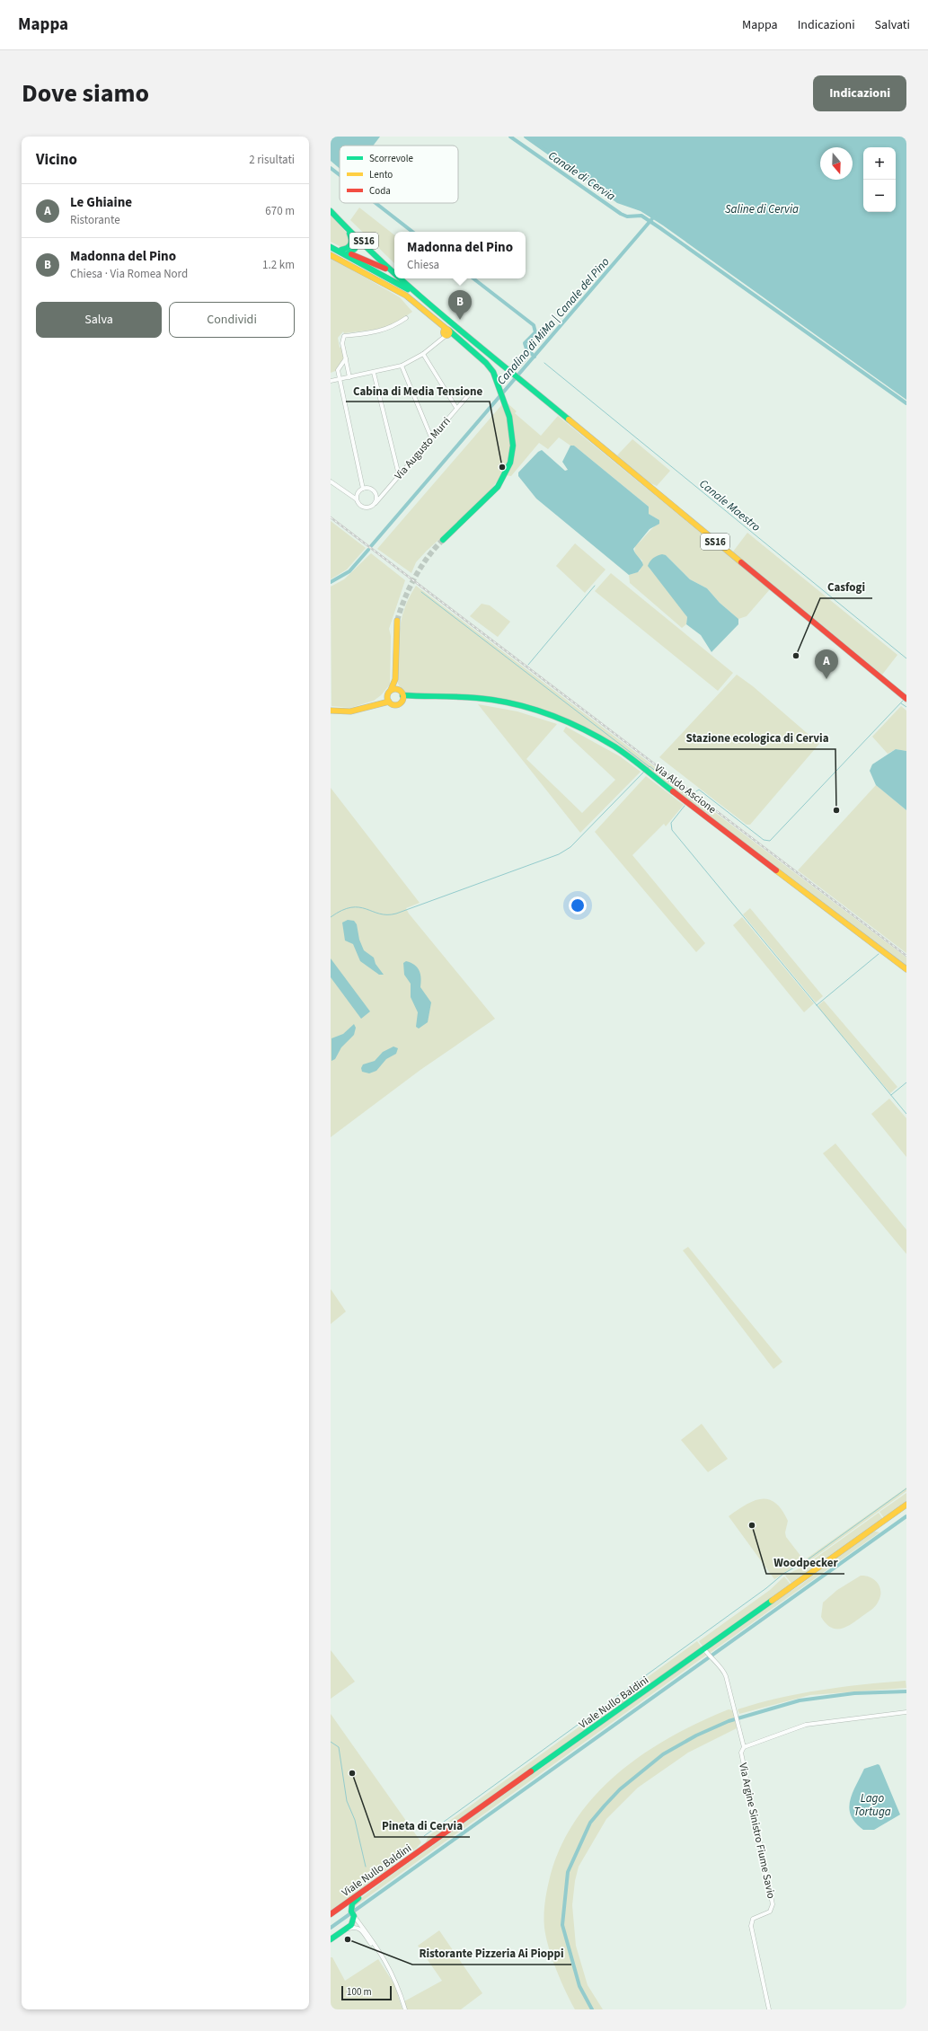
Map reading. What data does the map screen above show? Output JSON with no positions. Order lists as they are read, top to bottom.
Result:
{
  "streets": {
    "street": [
      "SS16",
      "Via Augusto Murri",
      "Via Aldo Ascione",
      "Viale Nullo Baldini",
      "Via Argine Sinistro Fiume Savio"
    ]
  },
  "crossings": [
    ["Viale Nullo Baldini", "Via Argine Sinistro Fiume Savio"]
  ],
  "water": [
    "Canale di Cervia",
    "Saline di Cervia",
    "Canalino di MiMa | Canale del Pino",
    "Canale Maestro",
    "Lago Tortuga"
  ],
  "places": [
    "Cabina di Media Tensione",
    "Casfogi",
    "Stazione ecologica di Cervia",
    "Woodpecker",
    "Pineta di Cervia",
    "Ristorante Pizzeria Ai Pioppi"
  ],
  "legend": ["Scorrevole", "Lento", "Coda"],
  "scale_bar": "100 m",
  "north": "bottom",
  "page": {
    "header": "Mappa",
    "nav": ["Mappa", "Indicazioni", "Salvati"],
    "title": "Dove siamo",
    "buttons": [
      "Indicazioni",
      ["Salva", "Condividi"]
    ],
    "heading": ["Vicino", "2 risultati"],
    "map_buttons": ["+", "−"],
    "list": [
      {
        "mark": "A",
        "name": "Le Ghiaine",
        "note": "Ristorante",
        "value": "670 m"
      },
      {
        "mark": "B",
        "name": "Madonna del Pino",
        "note": "Chiesa · Via Romea Nord",
        "value": "1.2 km"
      }
    ],
    "popup": ["Madonna del Pino", "Chiesa"],
    "pins": ["B", "A"],
    "scale": "100 m"
  }
}
